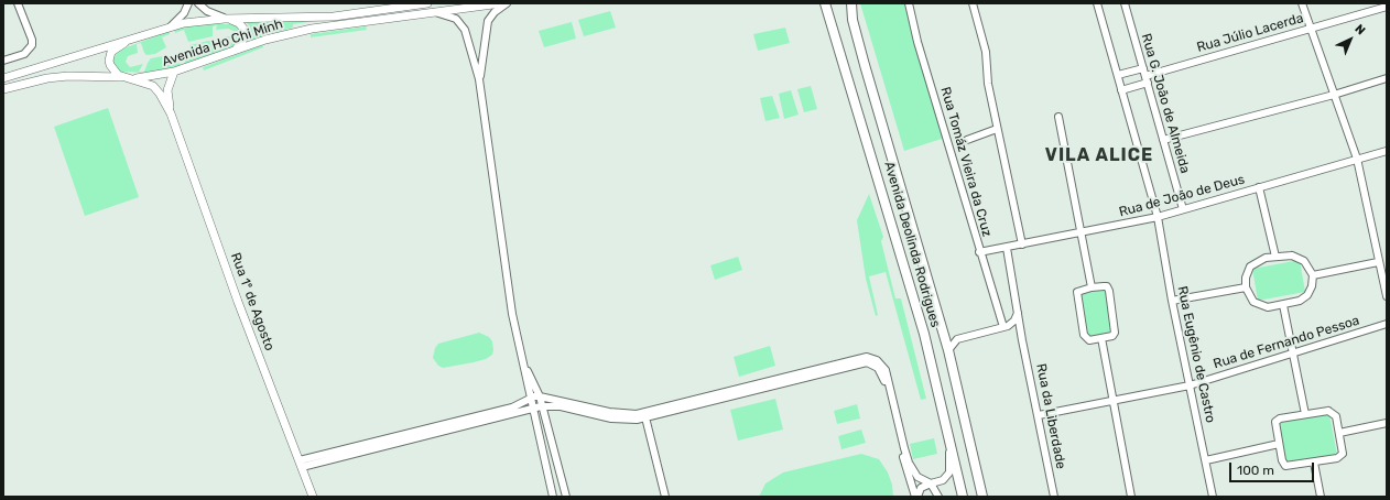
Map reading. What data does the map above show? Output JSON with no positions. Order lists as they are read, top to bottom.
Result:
{
  "streets": {
    "highway": ["Avenida Deolinda Rodrigues"],
    "main road": ["Avenida Ho Chi Minh", "Rua 1º de Agosto"],
    "street": [
      "Rua Júlio Lacerda",
      "Rua G. João de Almeida",
      "Rua Tomáz Vieira da Cruz",
      "Rua de João de Deus",
      "Rua de Fernando Pessoa",
      "Rua Eugênio de Castro",
      "Rua da Liberdade"
    ]
  },
  "crossings": [
    ["Rua Júlio Lacerda", "Rua G. João de Almeida"],
    ["Rua G. João de Almeida", "Rua de João de Deus"],
    ["Rua Tomáz Vieira da Cruz", "Rua de João de Deus"],
    ["Rua de João de Deus", "Rua Eugênio de Castro"],
    ["Rua de João de Deus", "Rua da Liberdade"],
    ["Rua de Fernando Pessoa", "Rua Eugênio de Castro"],
    ["Rua de Fernando Pessoa", "Rua da Liberdade"]
  ],
  "districts": ["VILA ALICE"],
  "scale_bar": "100 m",
  "north": "top right"
}
